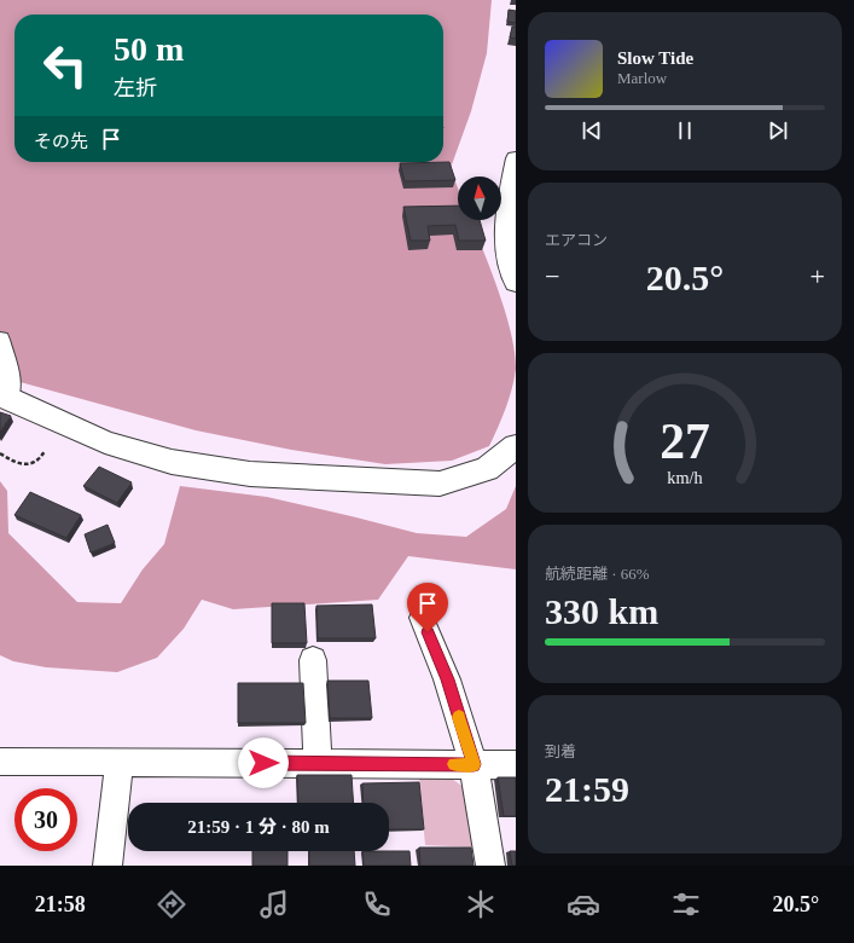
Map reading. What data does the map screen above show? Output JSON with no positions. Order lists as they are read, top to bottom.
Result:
{
  "north": "top",
  "page": {
    "turn": ["50 m", "左折"],
    "song": ["Slow Tide", "Marlow"],
    "then": "その先",
    "tile": [
      "エアコン",
      ["航続距離 · 66%", "330 km"],
      ["到着", "21:59"]
    ],
    "heat": ["−", "20.5°", "+"],
    "limit": "30",
    "trip": "21:59 · 1 分 · 80 m",
    "tabs": ["21:58", "20.5°"],
    "gauge": ["27", "km/h"]
  }
}
